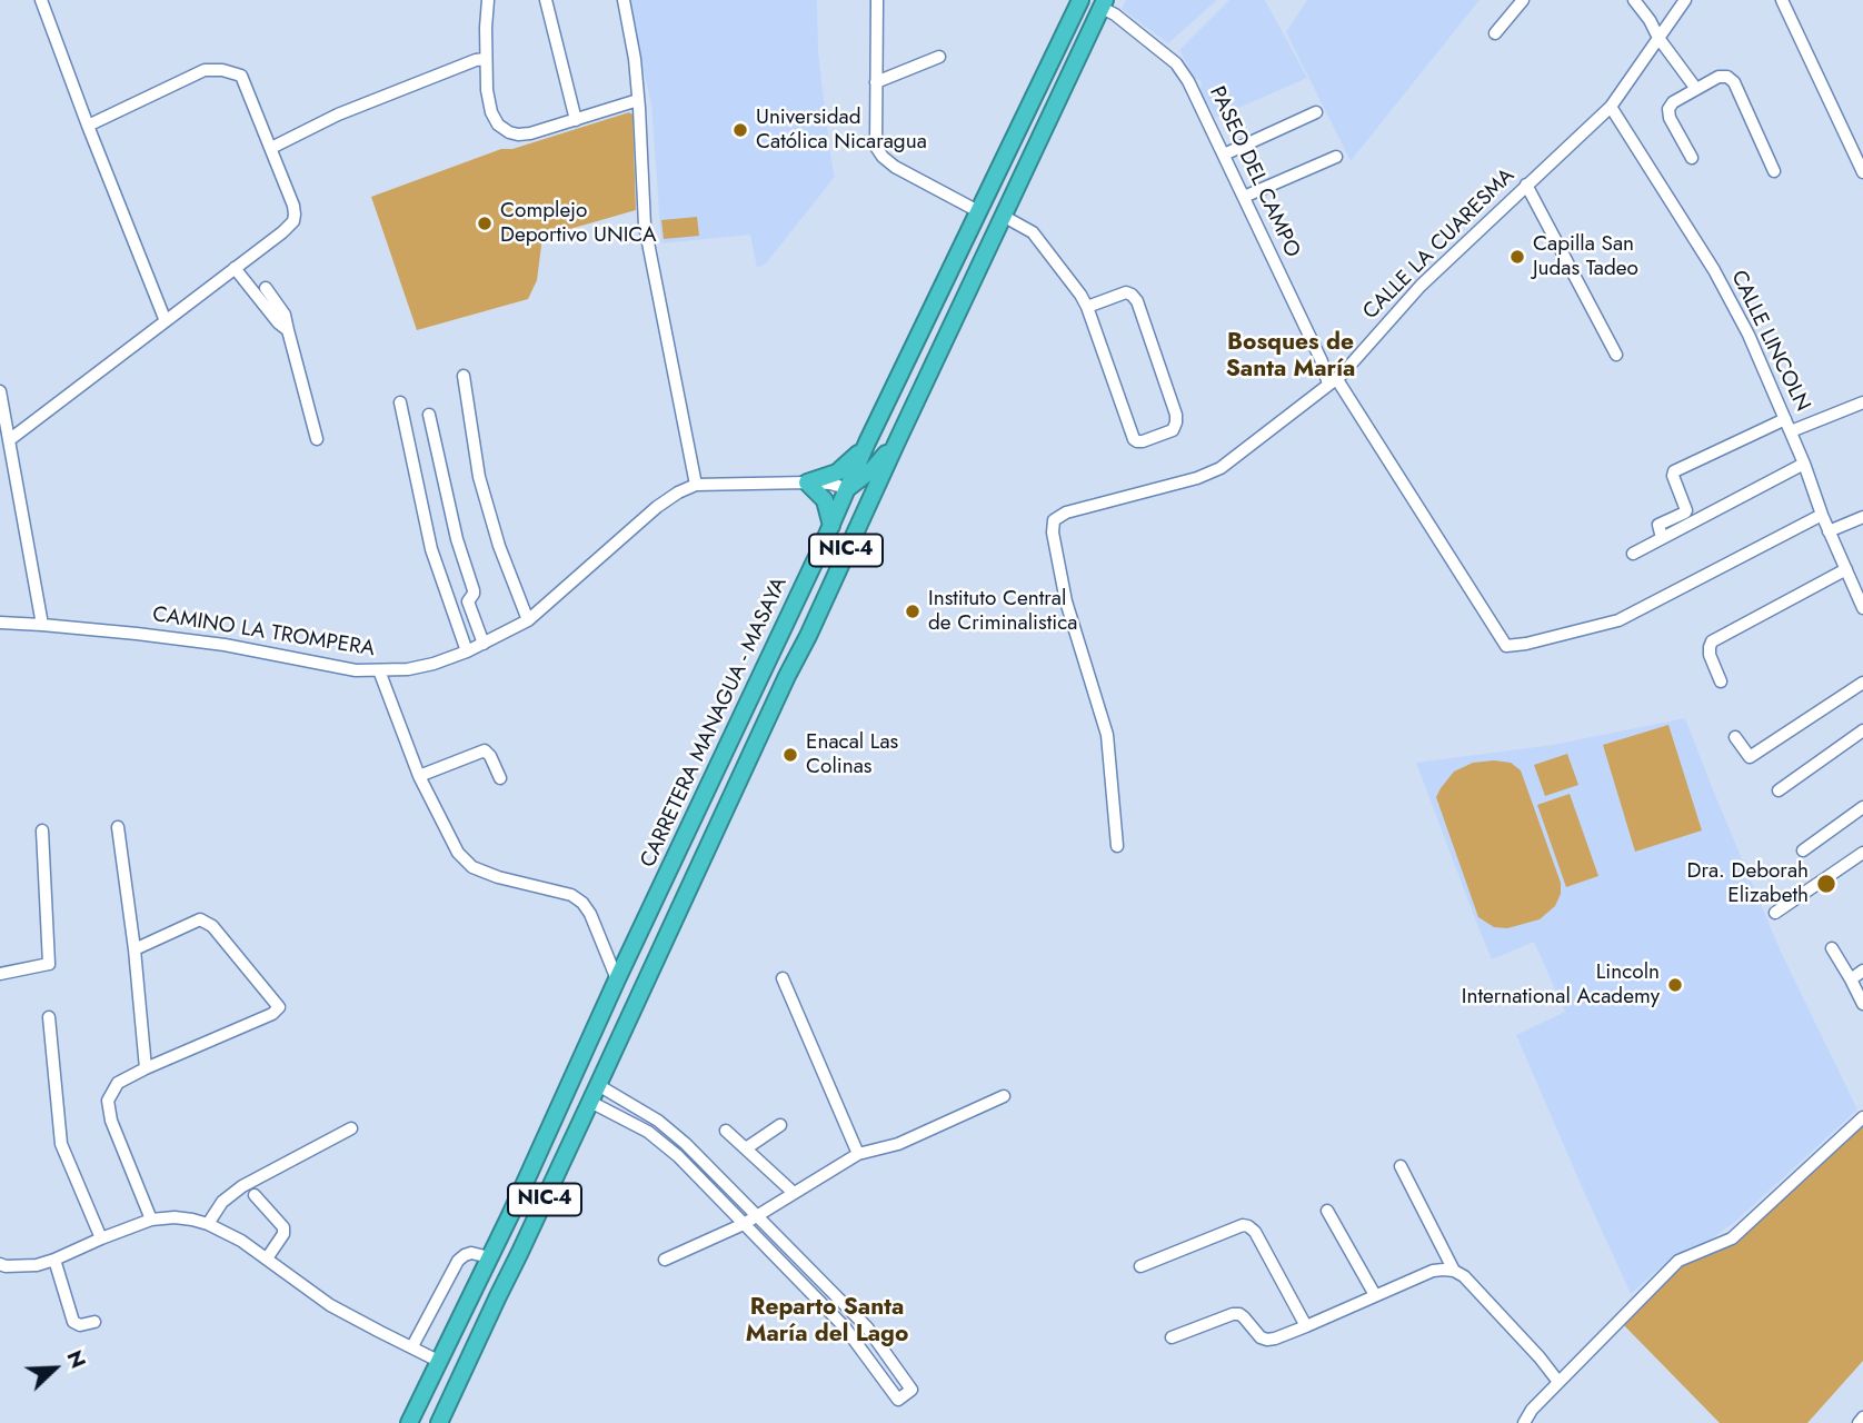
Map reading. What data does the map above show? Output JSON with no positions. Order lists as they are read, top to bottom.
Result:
{
  "streets": {
    "highway": ["NIC-4", "CARRETERA MANAGUA - MASAYA"],
    "street": [
      "PASEO DEL CAMPO",
      "CALLE LA CUARESMA",
      "CALLE LINCOLN",
      "CAMINO LA TROMPERA"
    ]
  },
  "crossings": [
    ["PASEO DEL CAMPO", "CALLE LA CUARESMA"],
    ["PASEO DEL CAMPO", "CALLE LINCOLN"],
    ["PASEO DEL CAMPO", "NIC-4"],
    ["CALLE LA CUARESMA", "CALLE LINCOLN"]
  ],
  "districts": ["Bosques de Santa María", "Reparto Santa María del Lago"],
  "places": [
    "Universidad Católica Nicaragua",
    "Complejo Deportivo UNICA",
    "Capilla San Judas Tadeo",
    "Instituto Central de Criminalistica",
    "Enacal Las Colinas",
    "Dra. Deborah Elizabeth",
    "Lincoln International Academy"
  ],
  "north": "top right"
}
